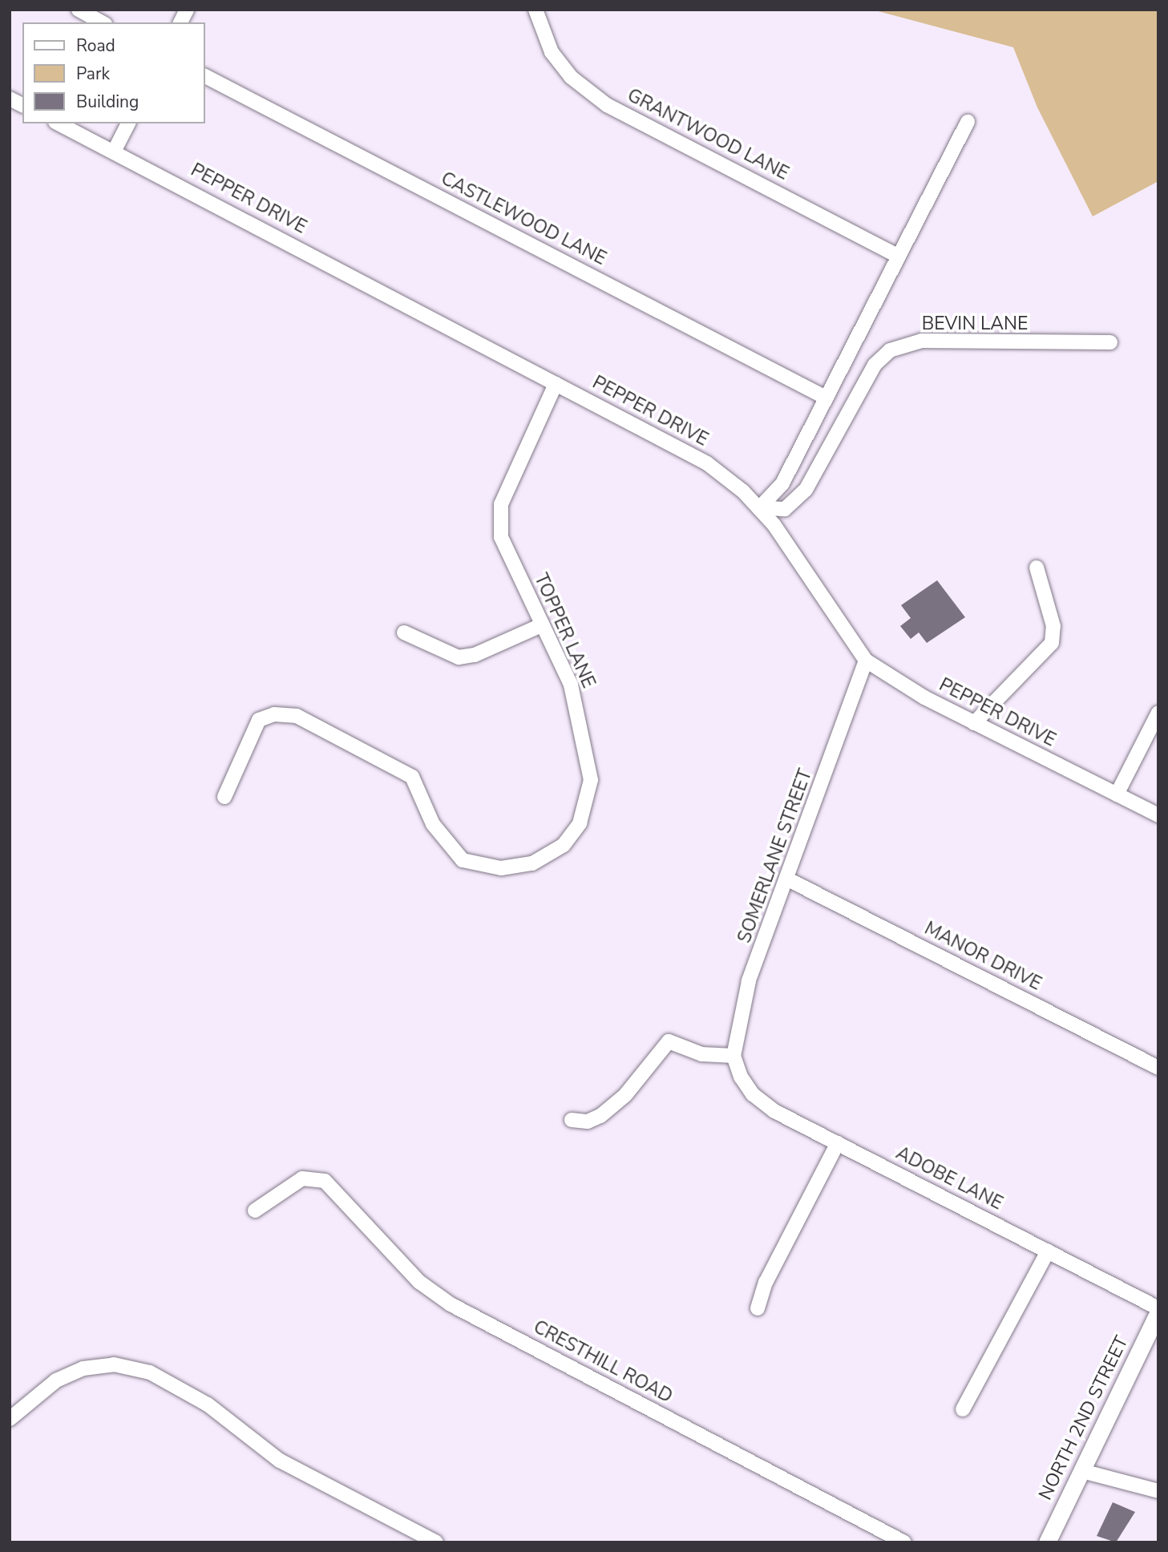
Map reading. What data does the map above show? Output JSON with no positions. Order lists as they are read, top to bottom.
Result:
{
  "streets": {
    "main road": ["NORTH 2ND STREET"],
    "street": [
      "GRANTWOOD LANE",
      "PEPPER DRIVE",
      "CASTLEWOOD LANE",
      "BEVIN LANE",
      "TOPPER LANE",
      "SOMERLANE STREET",
      "MANOR DRIVE",
      "ADOBE LANE",
      "CRESTHILL ROAD"
    ]
  },
  "crossings": [
    ["PEPPER DRIVE", "BEVIN LANE"],
    ["PEPPER DRIVE", "TOPPER LANE"],
    ["PEPPER DRIVE", "SOMERLANE STREET"],
    ["SOMERLANE STREET", "MANOR DRIVE"],
    ["SOMERLANE STREET", "ADOBE LANE"],
    ["ADOBE LANE", "NORTH 2ND STREET"]
  ],
  "legend": ["Road", "Park", "Building"]
}
